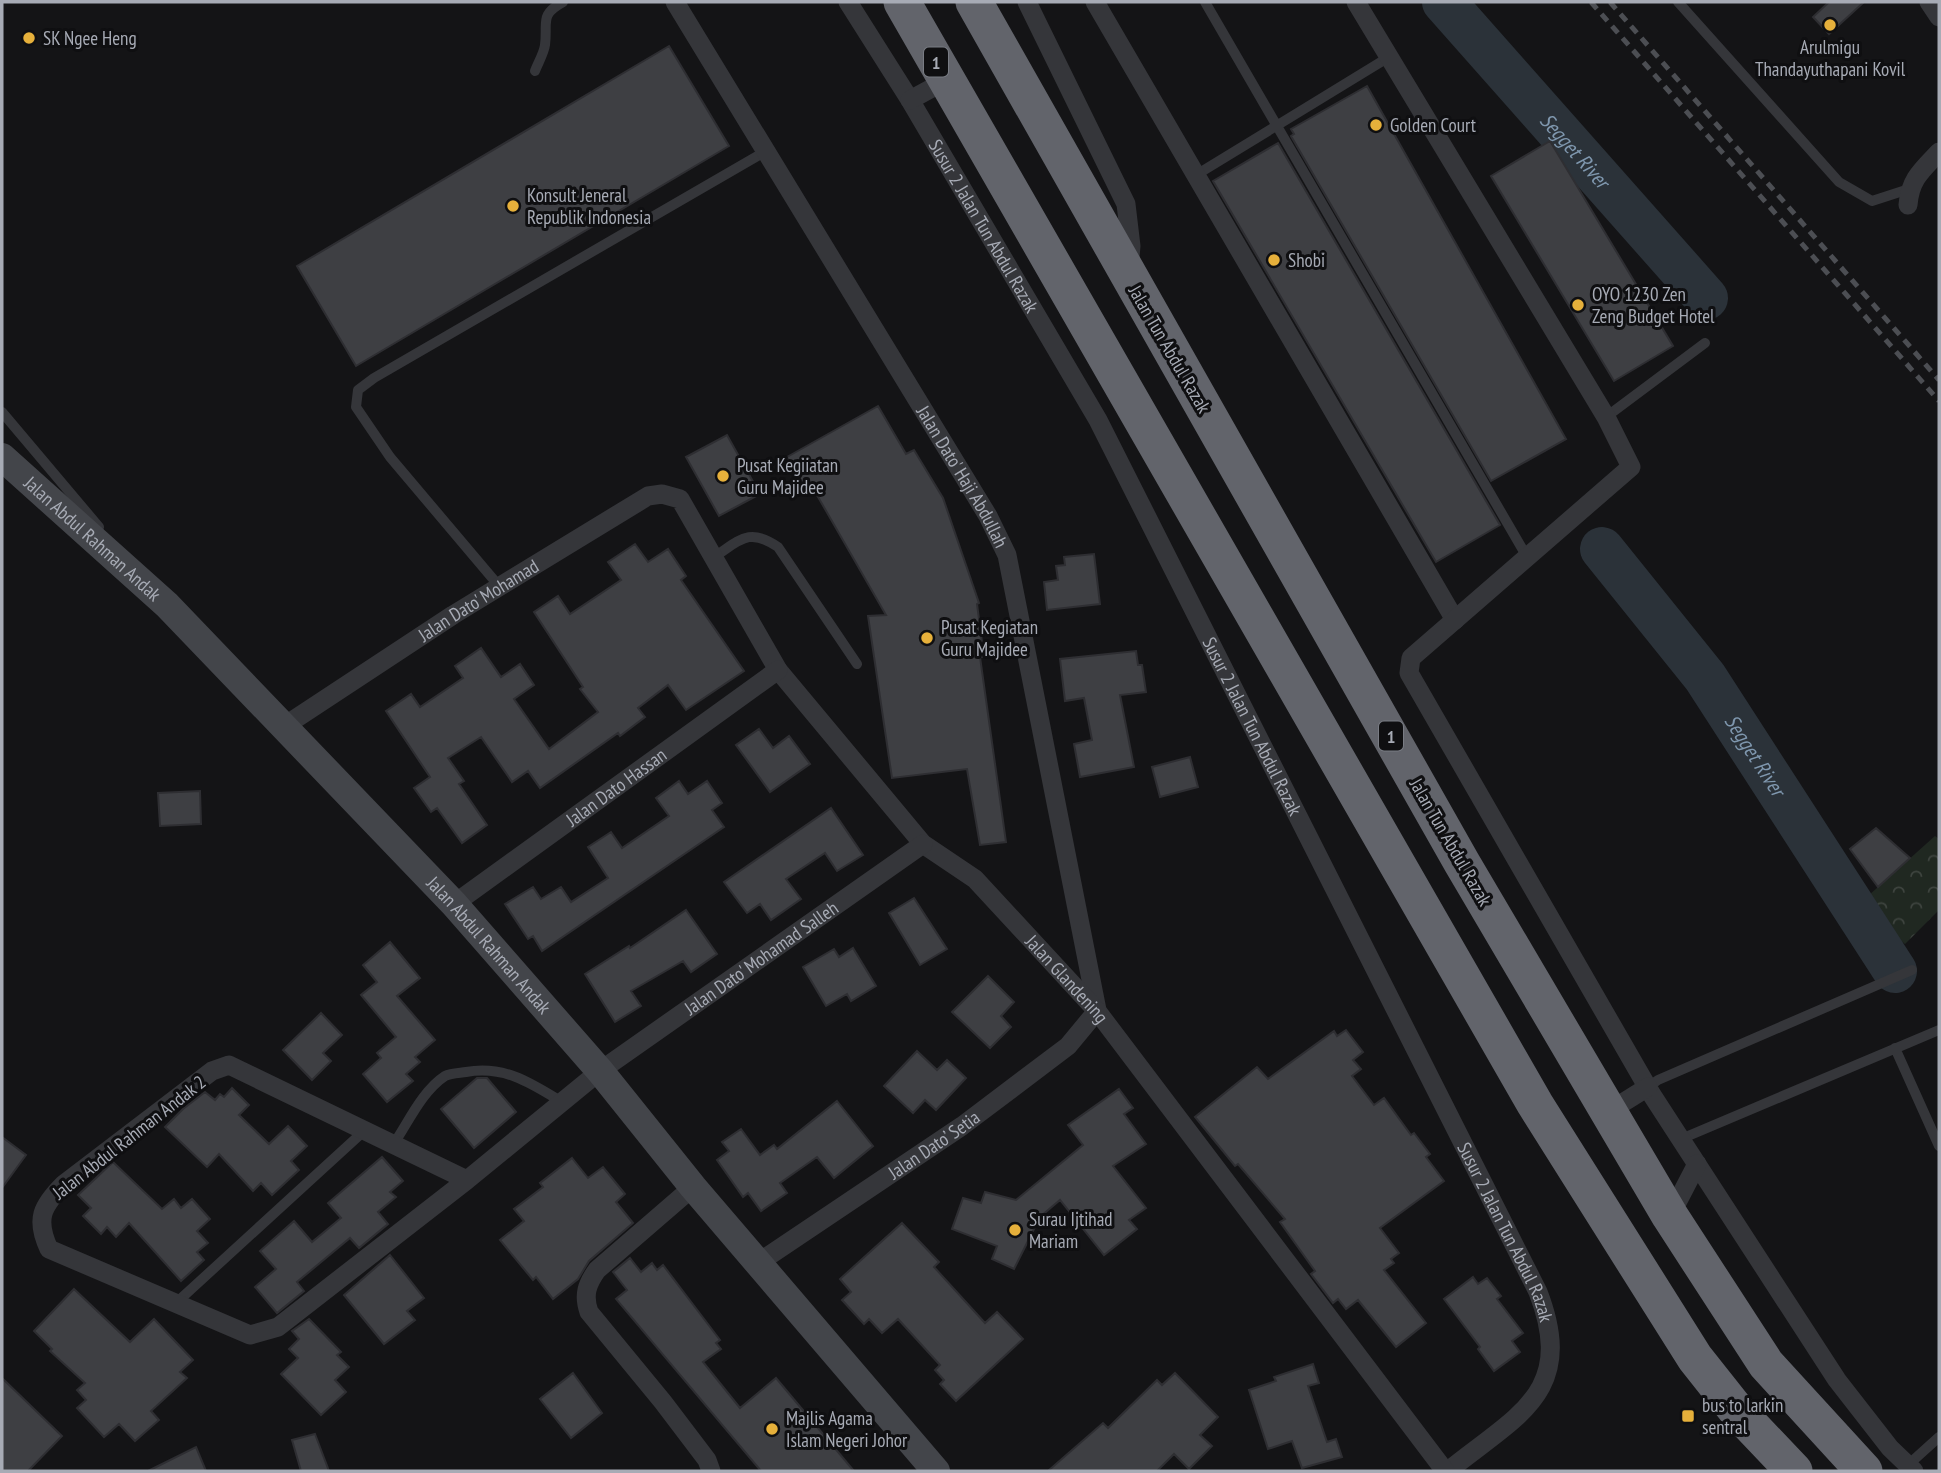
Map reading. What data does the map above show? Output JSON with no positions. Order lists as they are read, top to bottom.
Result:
{
  "streets": {
    "highway": ["1", "Jalan Tun Abdul Razak"],
    "street": [
      "Susur 2 Jalan Tun Abdul Razak",
      "Jalan Dato' Haji Abdullah",
      "Jalan Abdul Rahman Andak",
      "Jalan Dato' Mohamad",
      "Jalan Dato Hassan",
      "Jalan Dato' Mohamad Salleh",
      "Jalan Glandening",
      "Jalan Abdul Rahman Andak 2",
      "Jalan Dato’ Setia"
    ]
  },
  "crossings": [
    ["Susur 2 Jalan Tun Abdul Razak", "Jalan Glandening"],
    ["Jalan Dato' Haji Abdullah", "Jalan Glandening"],
    ["Jalan Dato' Haji Abdullah", "Jalan Dato’ Setia"],
    ["Jalan Abdul Rahman Andak", "Jalan Dato' Mohamad"],
    ["Jalan Abdul Rahman Andak", "Jalan Dato Hassan"],
    ["Jalan Abdul Rahman Andak", "Jalan Dato' Mohamad Salleh"],
    ["Jalan Abdul Rahman Andak", "Jalan Abdul Rahman Andak 2"],
    ["Jalan Abdul Rahman Andak", "Jalan Dato’ Setia"],
    ["Jalan Dato' Mohamad", "Jalan Glandening"],
    ["Jalan Dato Hassan", "Jalan Glandening"],
    ["Jalan Dato' Mohamad Salleh", "Jalan Glandening"],
    ["Jalan Dato' Mohamad Salleh", "Jalan Abdul Rahman Andak 2"],
    ["Jalan Glandening", "Jalan Dato’ Setia"]
  ],
  "water": ["Segget River"],
  "places": {
    "other": [
      "Arulmigu Thandayuthapani Kovil",
      "SK Ngee Heng",
      "Golden Court",
      "Konsult Jeneral Republik Indonesia",
      "Shobi",
      "OYO 1230 Zen Zeng Budget Hotel",
      "Pusat Kegiiatan Guru Majidee",
      "Pusat Kegiatan Guru Majidee",
      "Surau Ijtihad Mariam",
      "Majlis Agama Islam Negeri Johor"
    ],
    "transit": ["bus to larkin sentral"]
  }
}
